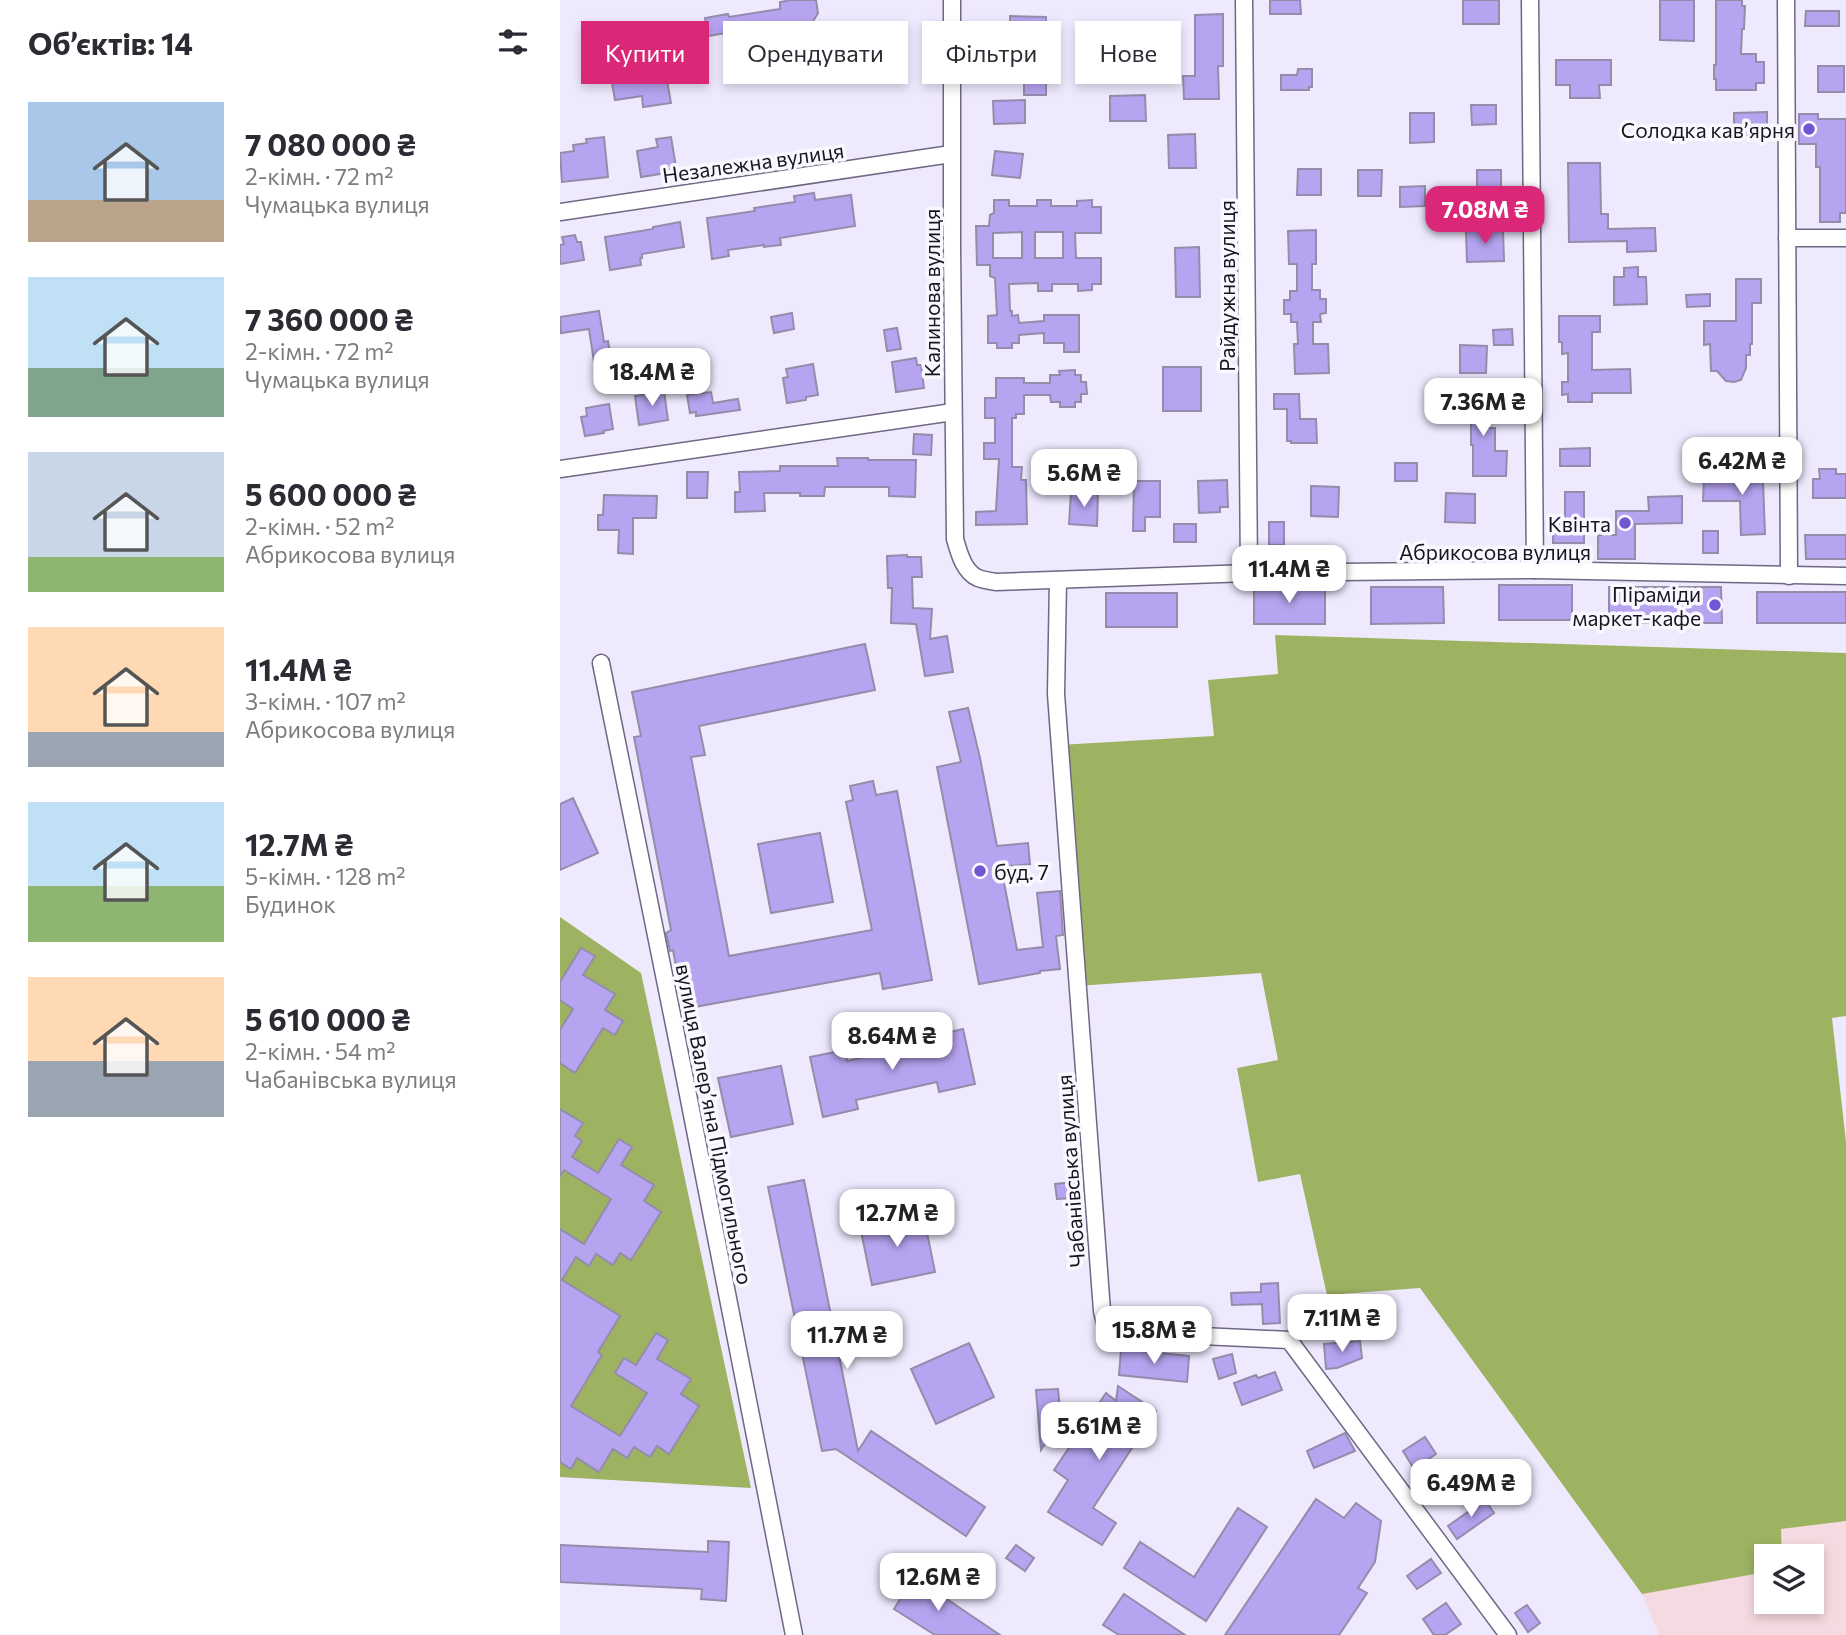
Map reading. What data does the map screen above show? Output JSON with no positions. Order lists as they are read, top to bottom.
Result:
{
  "streets": {
    "street": [
      "Незалежна вулиця",
      "Райдужна вулиця",
      "Калинова вулиця",
      "Абрикосова вулиця",
      "вулиця Валерʼяна Підмогильного",
      "Чабанівська вулиця"
    ]
  },
  "crossings": [
    ["Незалежна вулиця", "Калинова вулиця"],
    ["Райдужна вулиця", "Абрикосова вулиця"],
    ["Калинова вулиця", "Абрикосова вулиця"],
    ["Абрикосова вулиця", "Чабанівська вулиця"]
  ],
  "places": [
    "Солодка кав’ярня",
    "Квінта",
    "Піраміди маркет-кафе",
    "буд. 7"
  ],
  "page": {
    "heading": "Об’єктів: 14",
    "chip": [
      "Купити",
      "Орендувати",
      "Фільтри",
      "Нове"
    ],
    "list": [
      {
        "name": "7 080 000 ₴",
        "note": "2-кімн. · 72 m² · Чумацька вулиця"
      },
      {
        "name": "7 360 000 ₴",
        "note": "2-кімн. · 72 m² · Чумацька вулиця"
      },
      {
        "name": "5 600 000 ₴",
        "note": "2-кімн. · 52 m² · Абрикосова вулиця"
      },
      {
        "name": "11.4M ₴",
        "note": "3-кімн. · 107 m² · Абрикосова вулиця"
      },
      {
        "name": "12.7M ₴",
        "note": "5-кімн. · 128 m² · Будинок"
      },
      {
        "name": "5 610 000 ₴",
        "note": "2-кімн. · 54 m² · Чабанівська вулиця"
      }
    ],
    "price": [
      "7.08M ₴",
      "18.4M ₴",
      "7.36M ₴",
      "6.42M ₴",
      "5.6M ₴",
      "11.4M ₴",
      "8.64M ₴",
      "12.7M ₴",
      "7.11M ₴",
      "15.8M ₴",
      "11.7M ₴",
      "5.61M ₴",
      "6.49M ₴",
      "12.6M ₴"
    ]
  }
}
